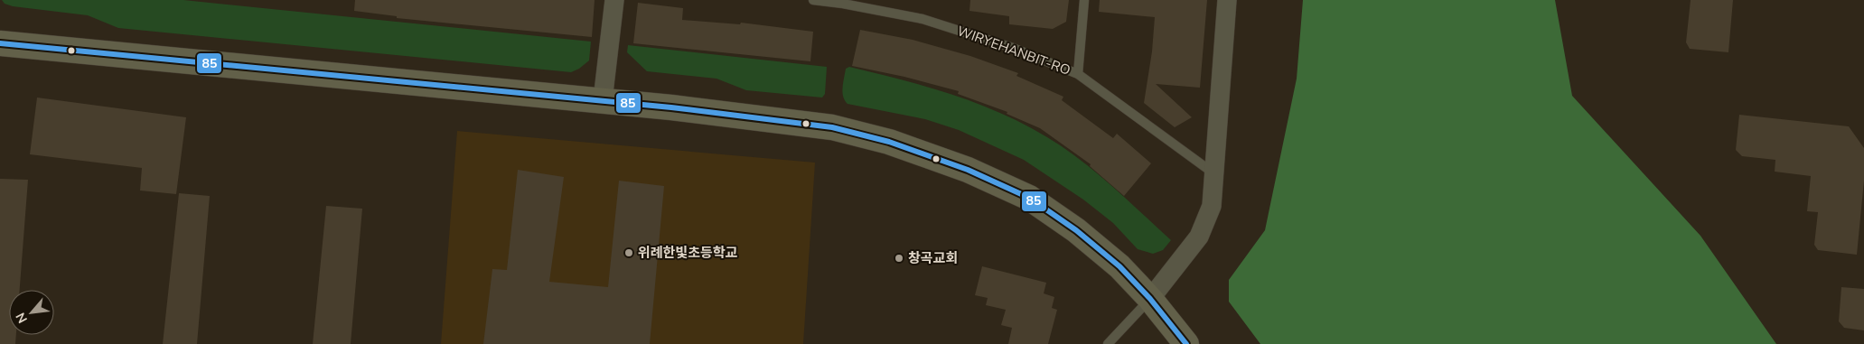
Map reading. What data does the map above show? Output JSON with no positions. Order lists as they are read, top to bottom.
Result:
{
  "streets": {
    "lane": ["WIRYEHANBIT-RO"]
  },
  "places": ["위례한빛초등학교", "창곡교회"],
  "lines": ["transit line 85"],
  "north": "bottom left"
}
